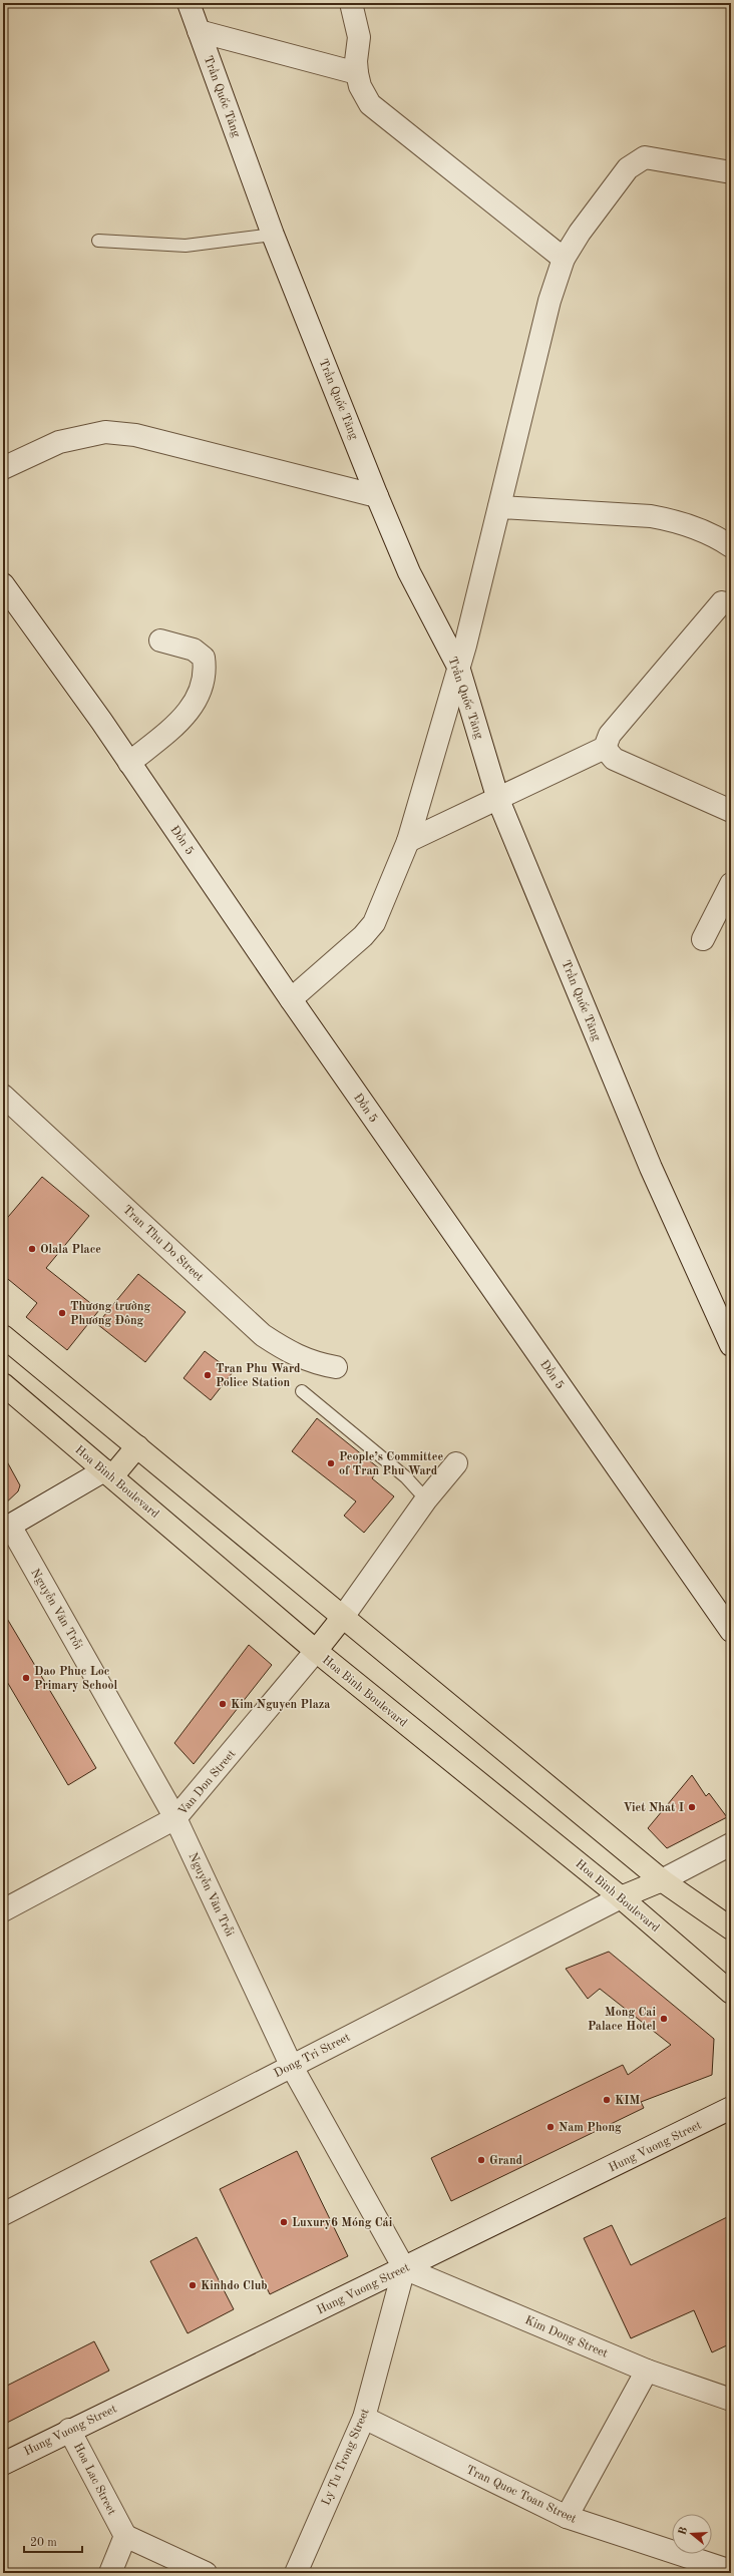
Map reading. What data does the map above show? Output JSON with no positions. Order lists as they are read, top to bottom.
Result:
{
  "streets": {
    "highway": ["Hoa Binh Boulevard"],
    "street": [
      "Trần Quốc Tảng",
      "Đồn 5",
      "Tran Thu Do Street",
      "Nguyễn Văn Trỗi",
      "Van Don Street",
      "Dong Tri Street",
      "Hung Vuong Street",
      "Kim Dong Street",
      "Ly Tu Trong Street",
      "Hoa Lac Street",
      "Tran Quoc Toan Street"
    ]
  },
  "crossings": [
    ["Hoa Binh Boulevard", "Van Don Street"],
    ["Hoa Binh Boulevard", "Dong Tri Street"],
    ["Nguyễn Văn Trỗi", "Van Don Street"],
    ["Nguyễn Văn Trỗi", "Dong Tri Street"],
    ["Nguyễn Văn Trỗi", "Hung Vuong Street"],
    ["Nguyễn Văn Trỗi", "Kim Dong Street"],
    ["Nguyễn Văn Trỗi", "Ly Tu Trong Street"],
    ["Hung Vuong Street", "Kim Dong Street"],
    ["Hung Vuong Street", "Ly Tu Trong Street"],
    ["Hung Vuong Street", "Hoa Lac Street"],
    ["Kim Dong Street", "Ly Tu Trong Street"],
    ["Ly Tu Trong Street", "Tran Quoc Toan Street"]
  ],
  "places": [
    "Olala Place",
    "Thương trường Phương Đông",
    "Tran Phu Ward Police Station",
    "People’s Committee of Tran Phu Ward",
    "Dao Phuc Loc Primary School",
    "Kim Nguyen Plaza",
    "Viet Nhat I",
    "Mong Cai Palace Hotel",
    "KIM",
    "Nam Phong",
    "Grand",
    "Luxury6 Móng Cái",
    "Kinhdo Club"
  ],
  "scale_bar": "20 m",
  "north": "left"
}
